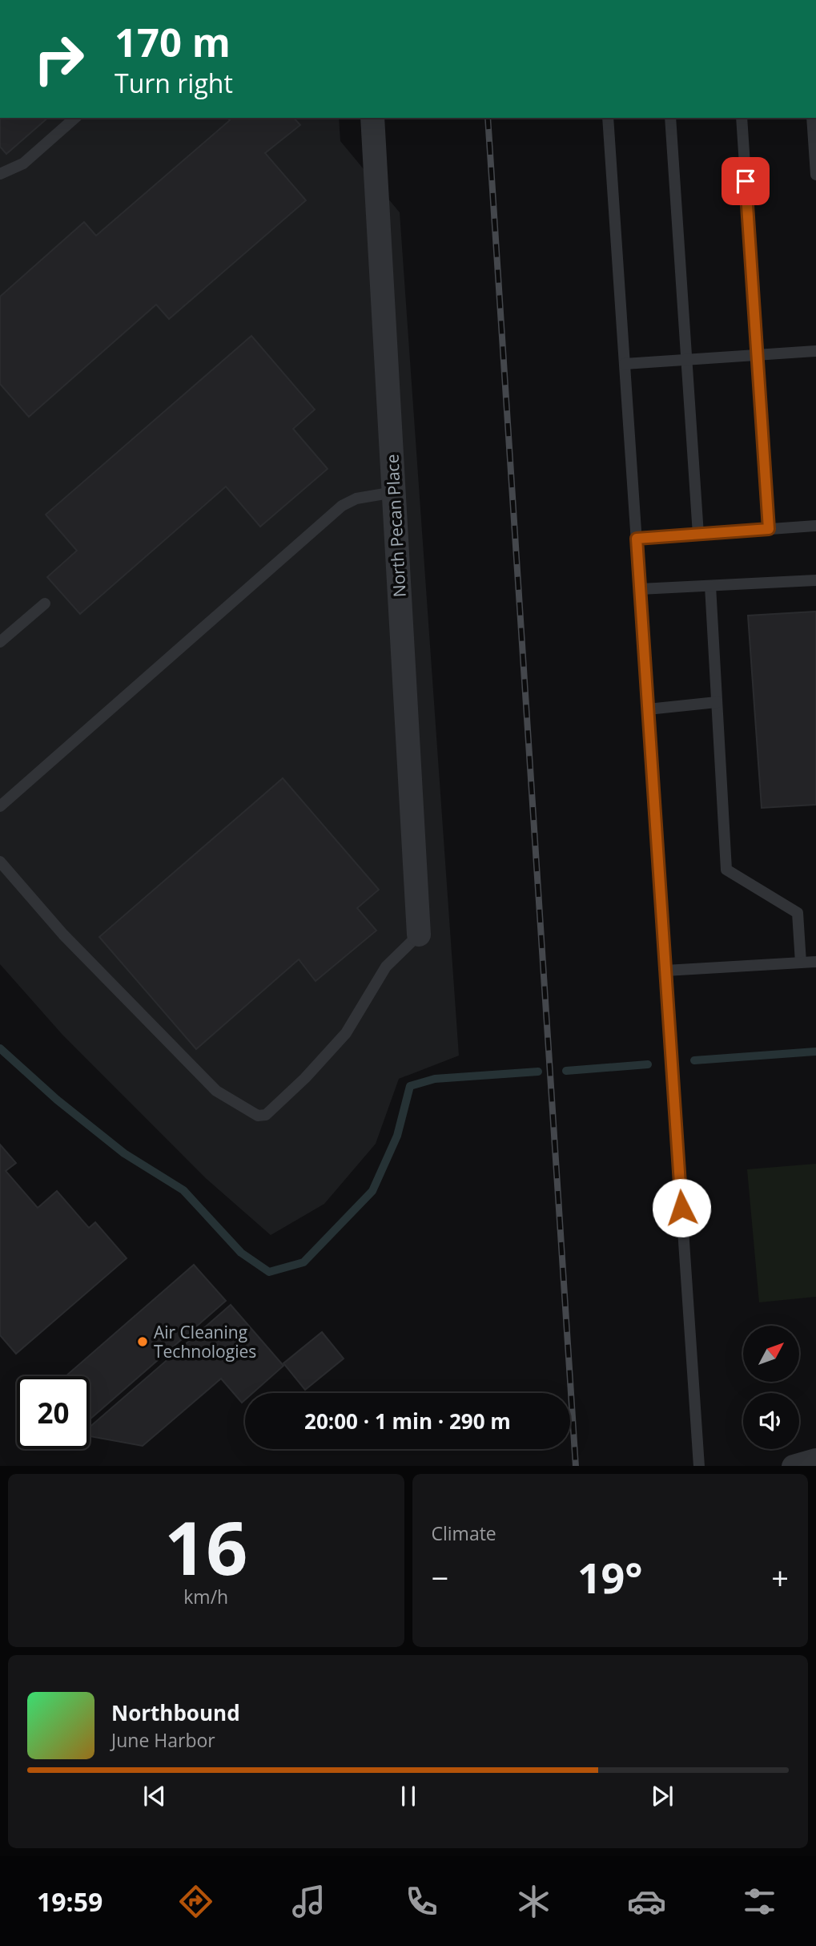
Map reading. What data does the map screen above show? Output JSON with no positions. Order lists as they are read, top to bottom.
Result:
{
  "streets": {
    "street": ["North Pecan Place"]
  },
  "places": ["Air Cleaning Technologies"],
  "north": "top right",
  "page": {
    "turn": ["170 m", "Turn right"],
    "limit": "20",
    "trip": "20:00 · 1 min · 290 m",
    "tile": [
      ["16", "km/h"],
      "Climate"
    ],
    "heat": ["−", "19°", "+"],
    "song": ["Northbound", "June Harbor"],
    "tabs": "19:59"
  }
}
